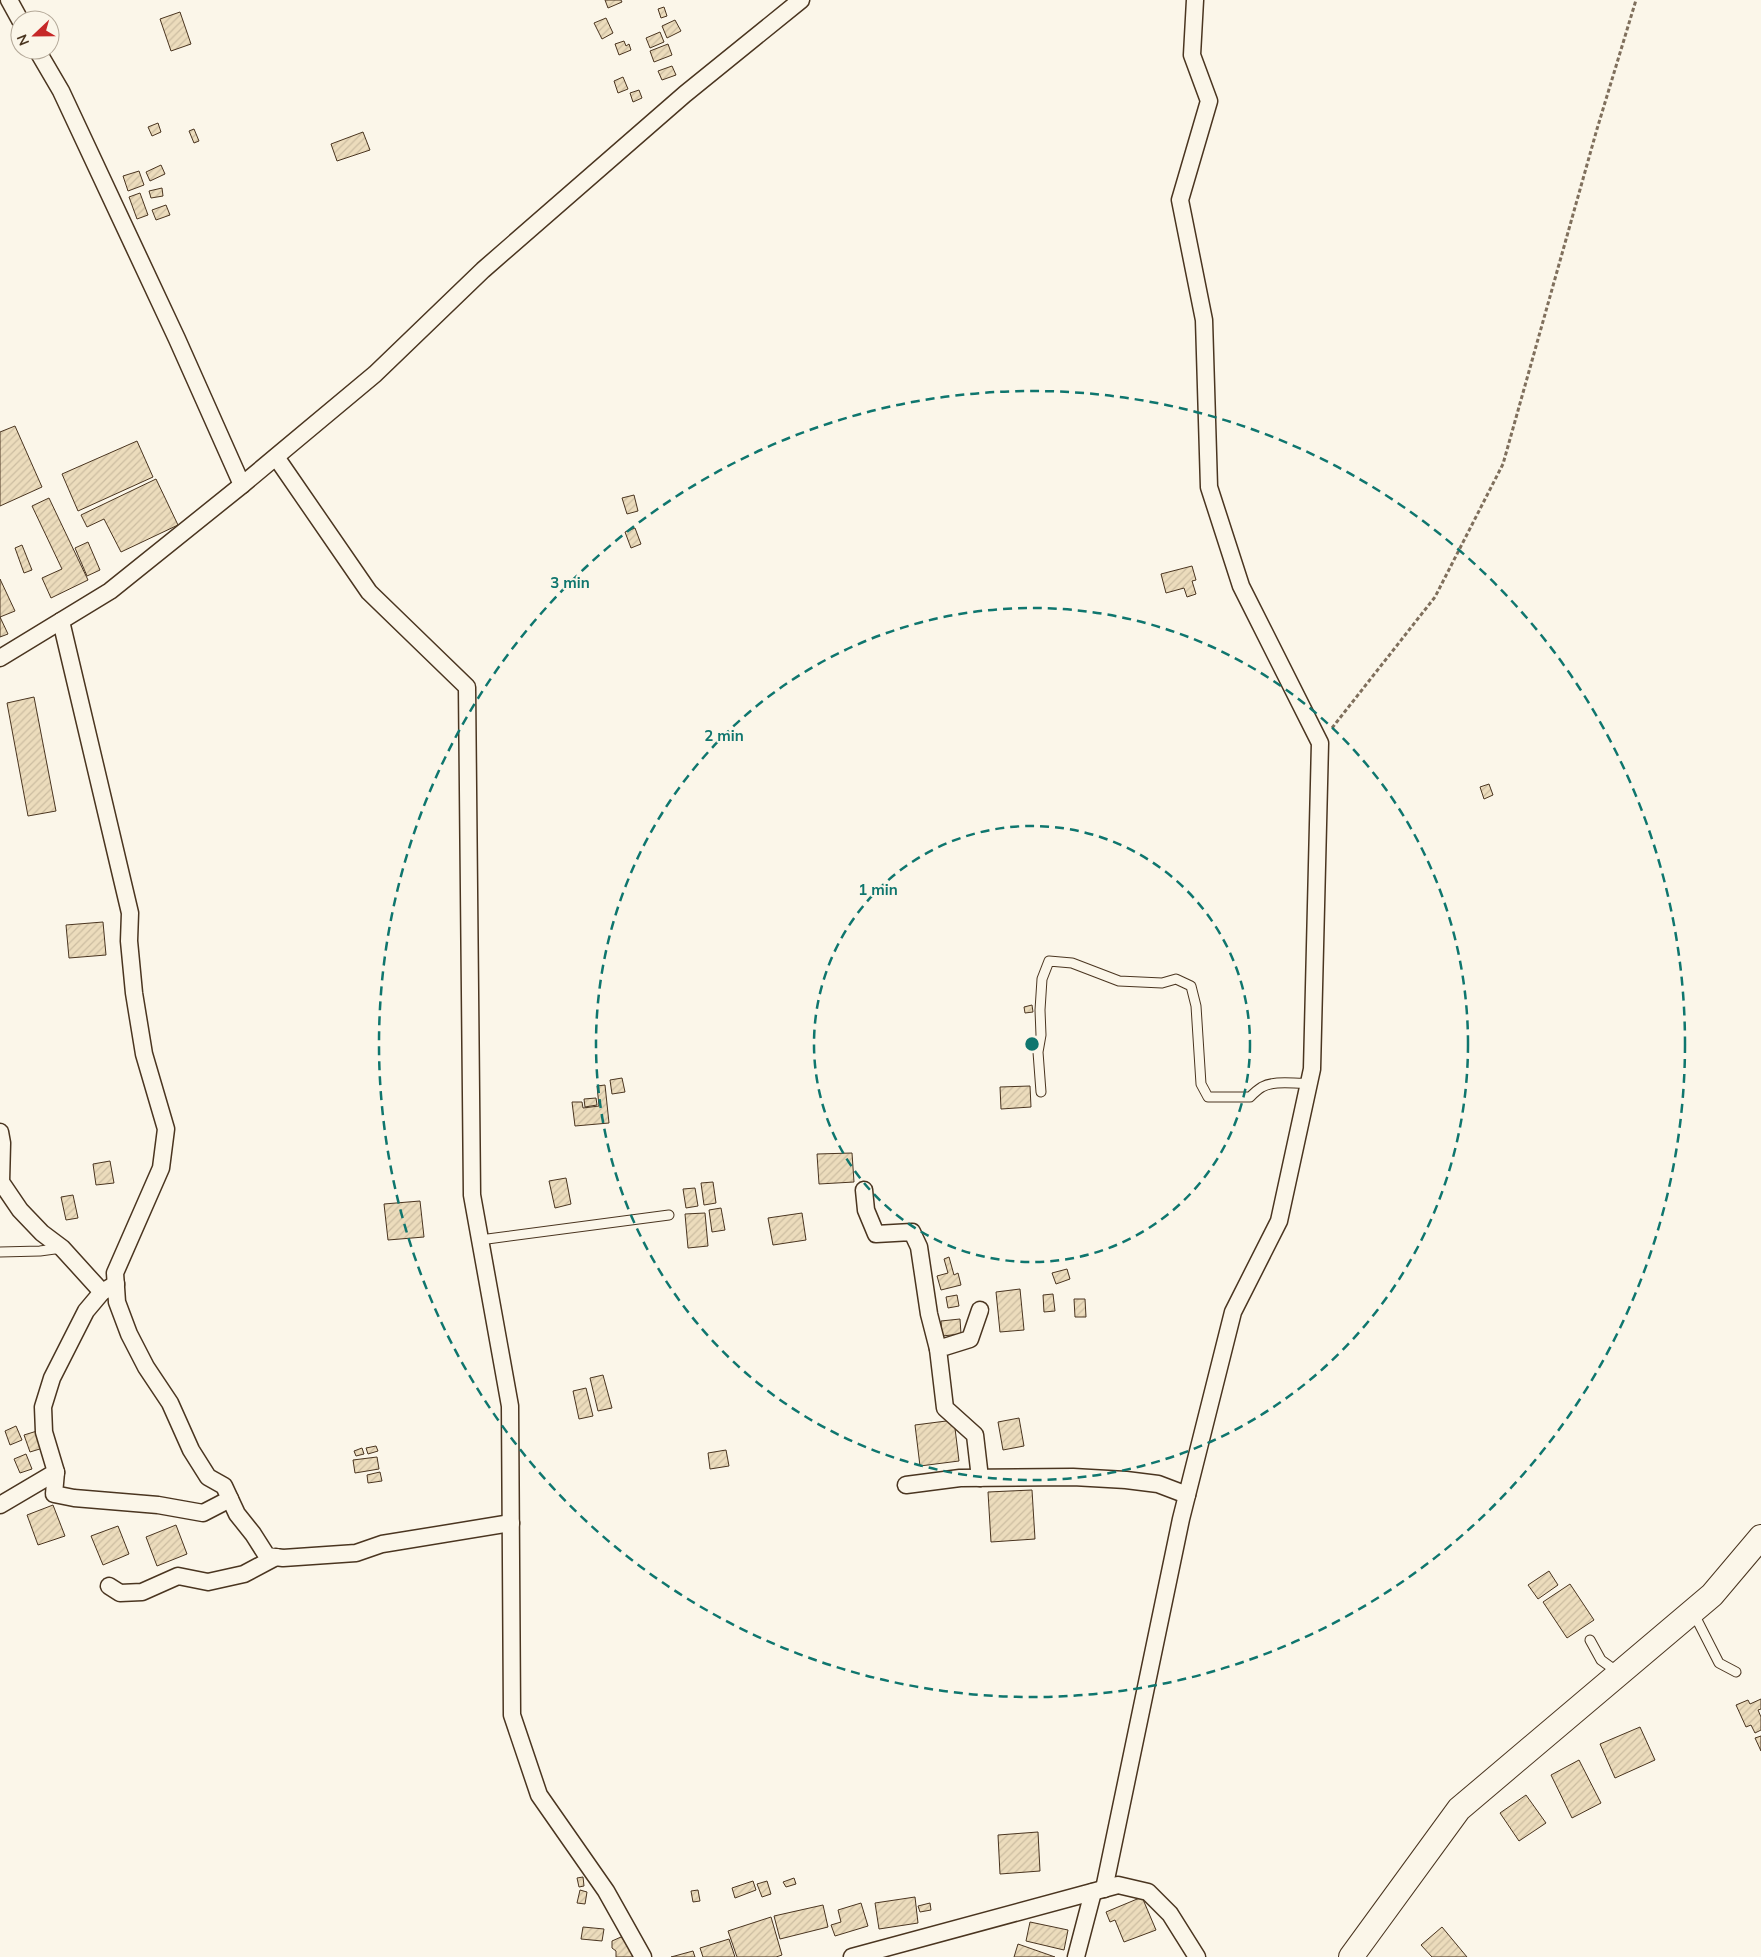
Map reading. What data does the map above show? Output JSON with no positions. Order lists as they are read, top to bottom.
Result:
{
  "north": "left",
  "rings": ["3 min", "2 min", "1 min"]
}
